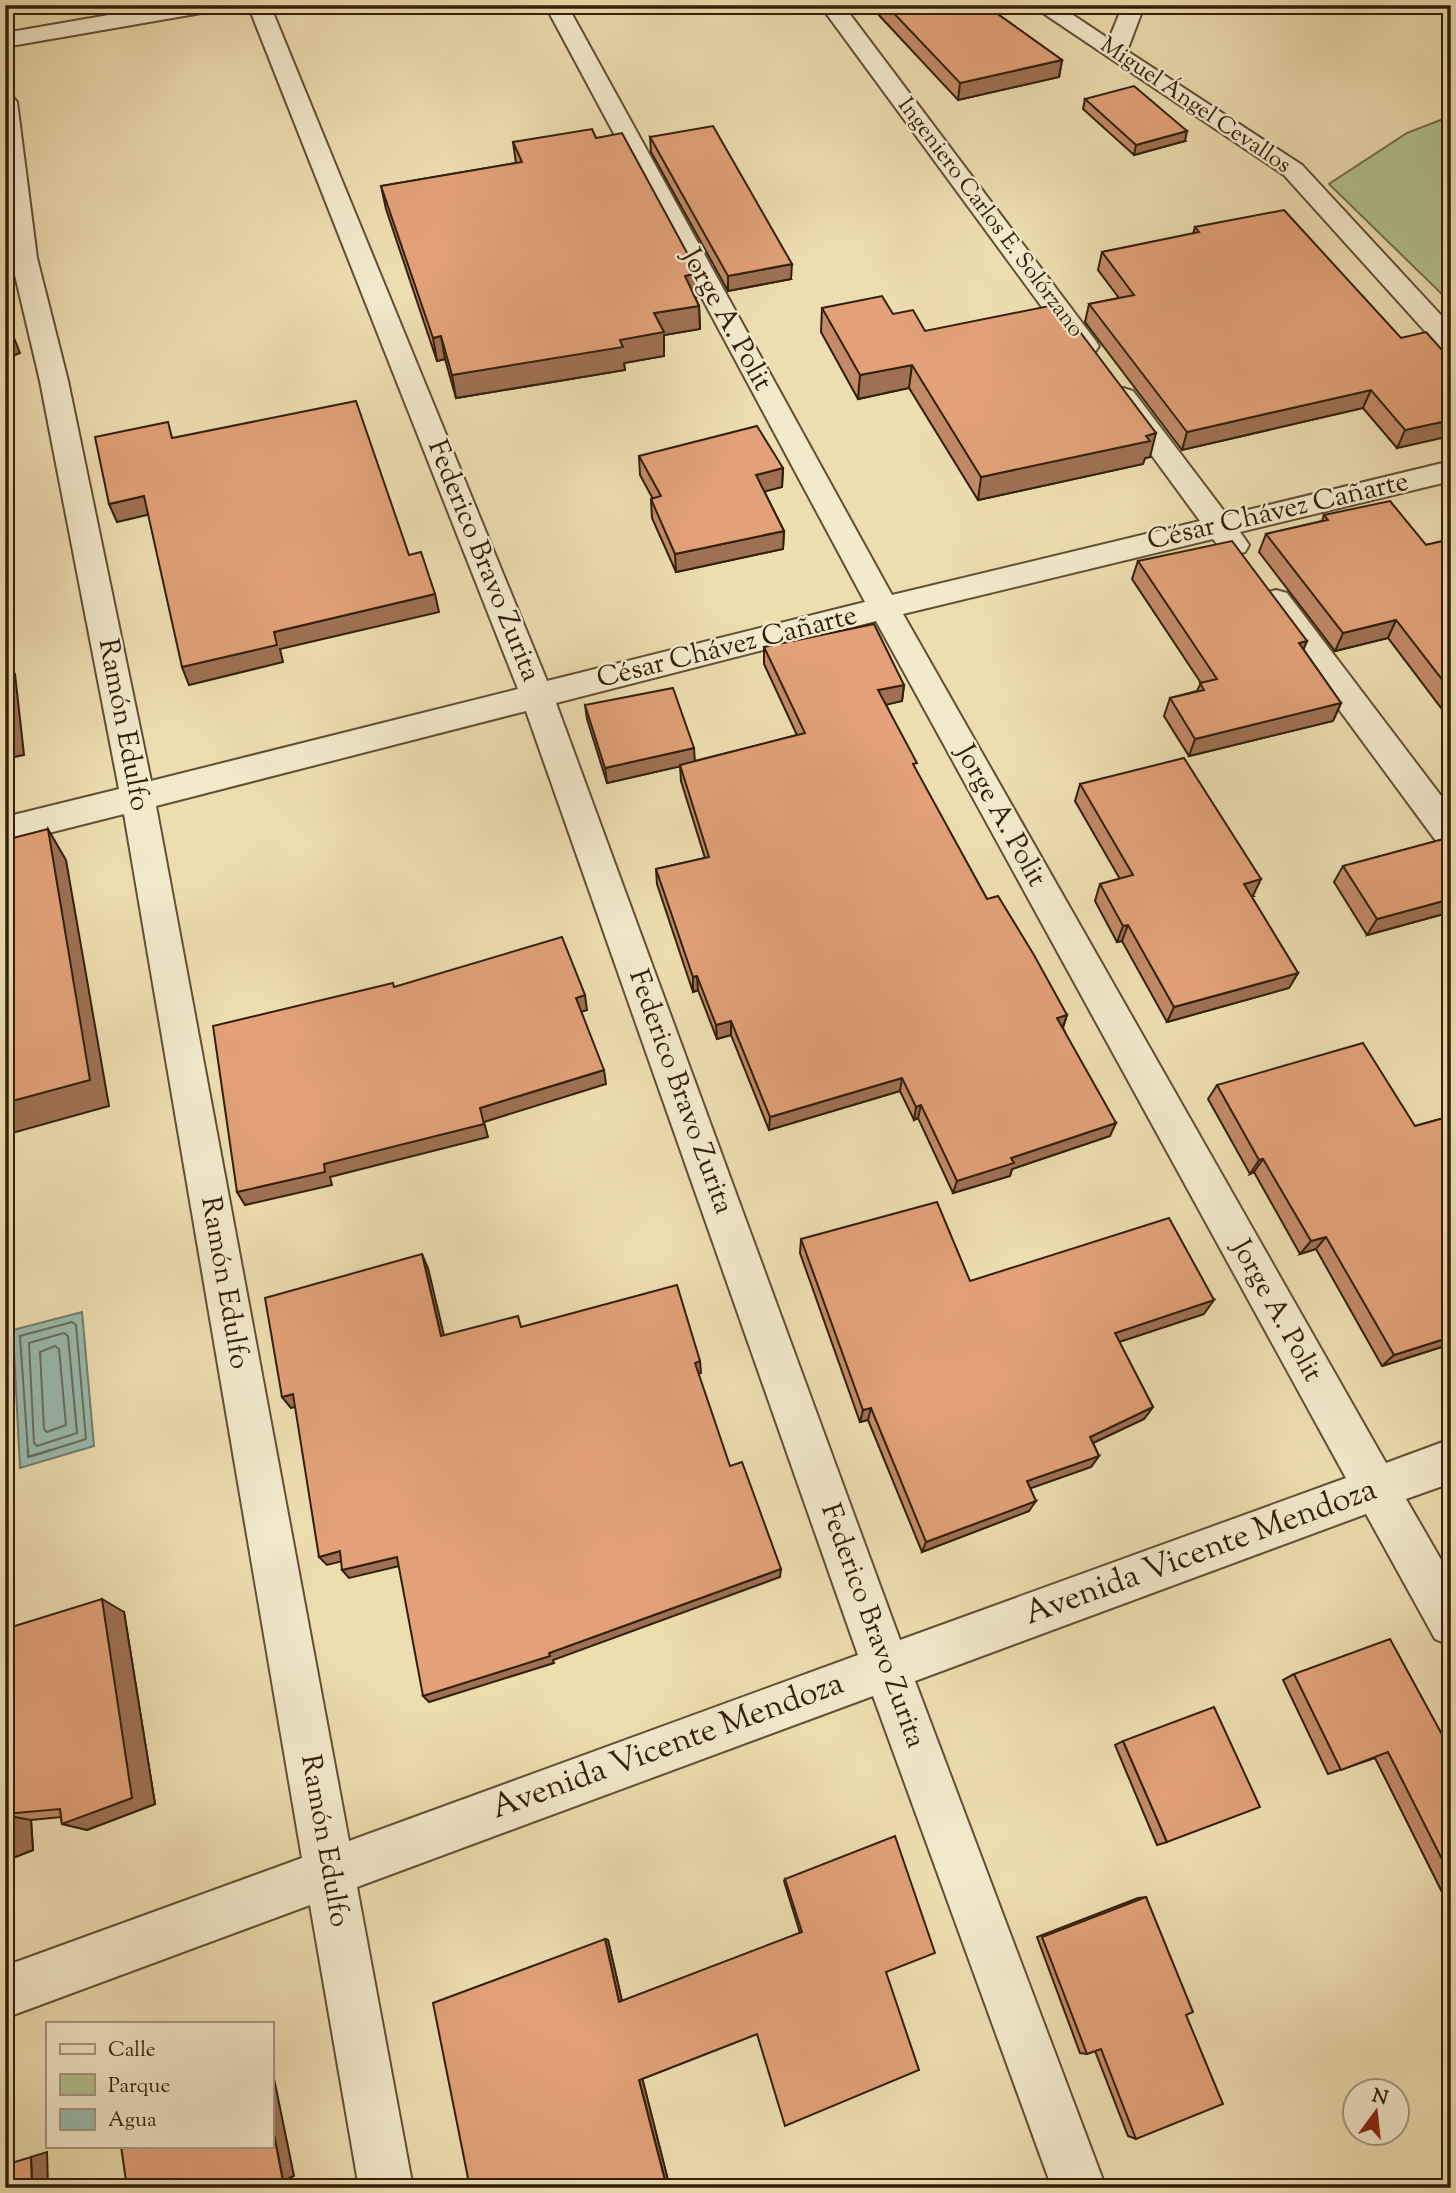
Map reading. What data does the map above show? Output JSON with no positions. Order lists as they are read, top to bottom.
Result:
{
  "streets": {
    "street": [
      "Miguel Ángel Cevallos",
      "Ingeniero Carlos E. Solórzano",
      "Jorge A. Polit",
      "César Chávez Cañarte",
      "Federico Bravo Zurita",
      "Ramón Edulfo",
      "Avenida Vicente Mendoza"
    ]
  },
  "crossings": [
    ["Ingeniero Carlos E. Solórzano", "César Chávez Cañarte"],
    ["Jorge A. Polit", "César Chávez Cañarte"],
    ["Jorge A. Polit", "Avenida Vicente Mendoza"],
    ["César Chávez Cañarte", "Federico Bravo Zurita"],
    ["César Chávez Cañarte", "Ramón Edulfo"],
    ["Federico Bravo Zurita", "Avenida Vicente Mendoza"],
    ["Ramón Edulfo", "Avenida Vicente Mendoza"]
  ],
  "legend": ["Calle", "Parque", "Agua"],
  "north": "top"
}
